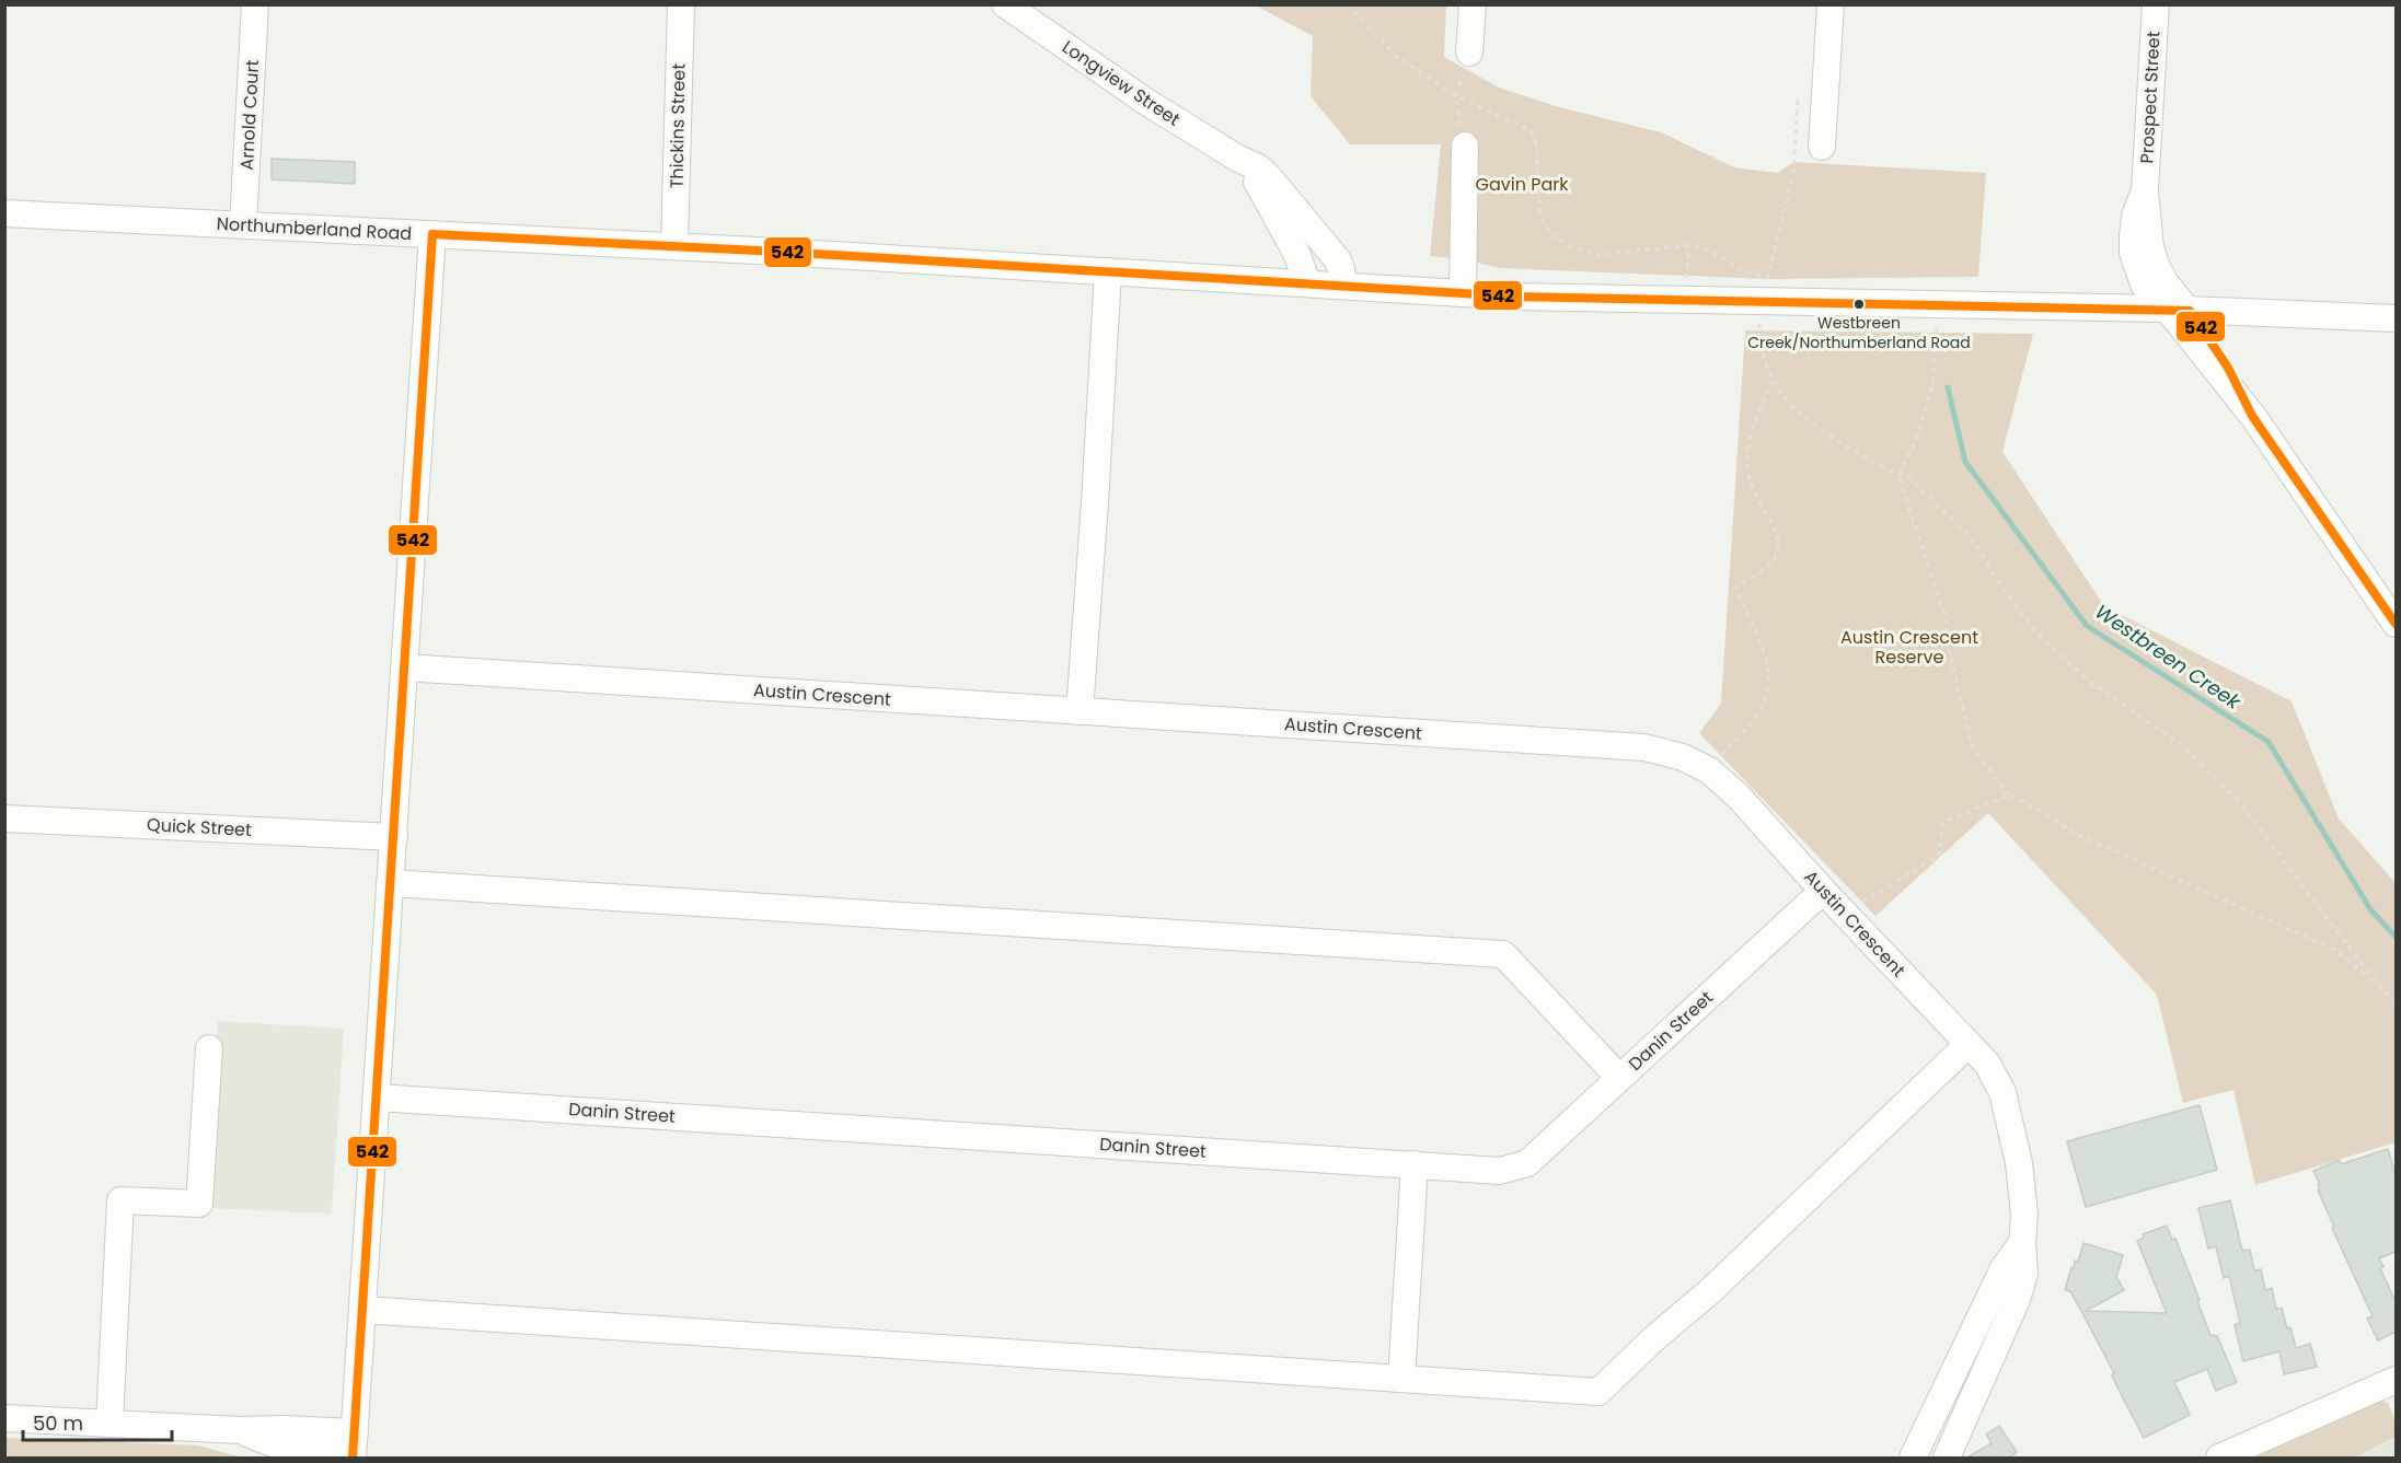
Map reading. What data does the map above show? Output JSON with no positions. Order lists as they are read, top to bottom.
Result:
{
  "streets": {
    "street": [
      "Longview Street",
      "Prospect Street",
      "Arnold Court",
      "Thickins Street",
      "Northumberland Road",
      "Austin Crescent",
      "Quick Street",
      "Danin Street"
    ]
  },
  "crossings": [
    ["Longview Street", "Northumberland Road"],
    ["Prospect Street", "Northumberland Road"],
    ["Arnold Court", "Northumberland Road"],
    ["Thickins Street", "Northumberland Road"],
    ["Austin Crescent", "Danin Street"]
  ],
  "water": ["Westbreen Creek"],
  "parks": ["Gavin Park", "Austin Crescent Reserve"],
  "places": ["Westbreen Creek/Northumberland Road"],
  "lines": ["transit line 542"],
  "scale_bar": "50 m"
}
